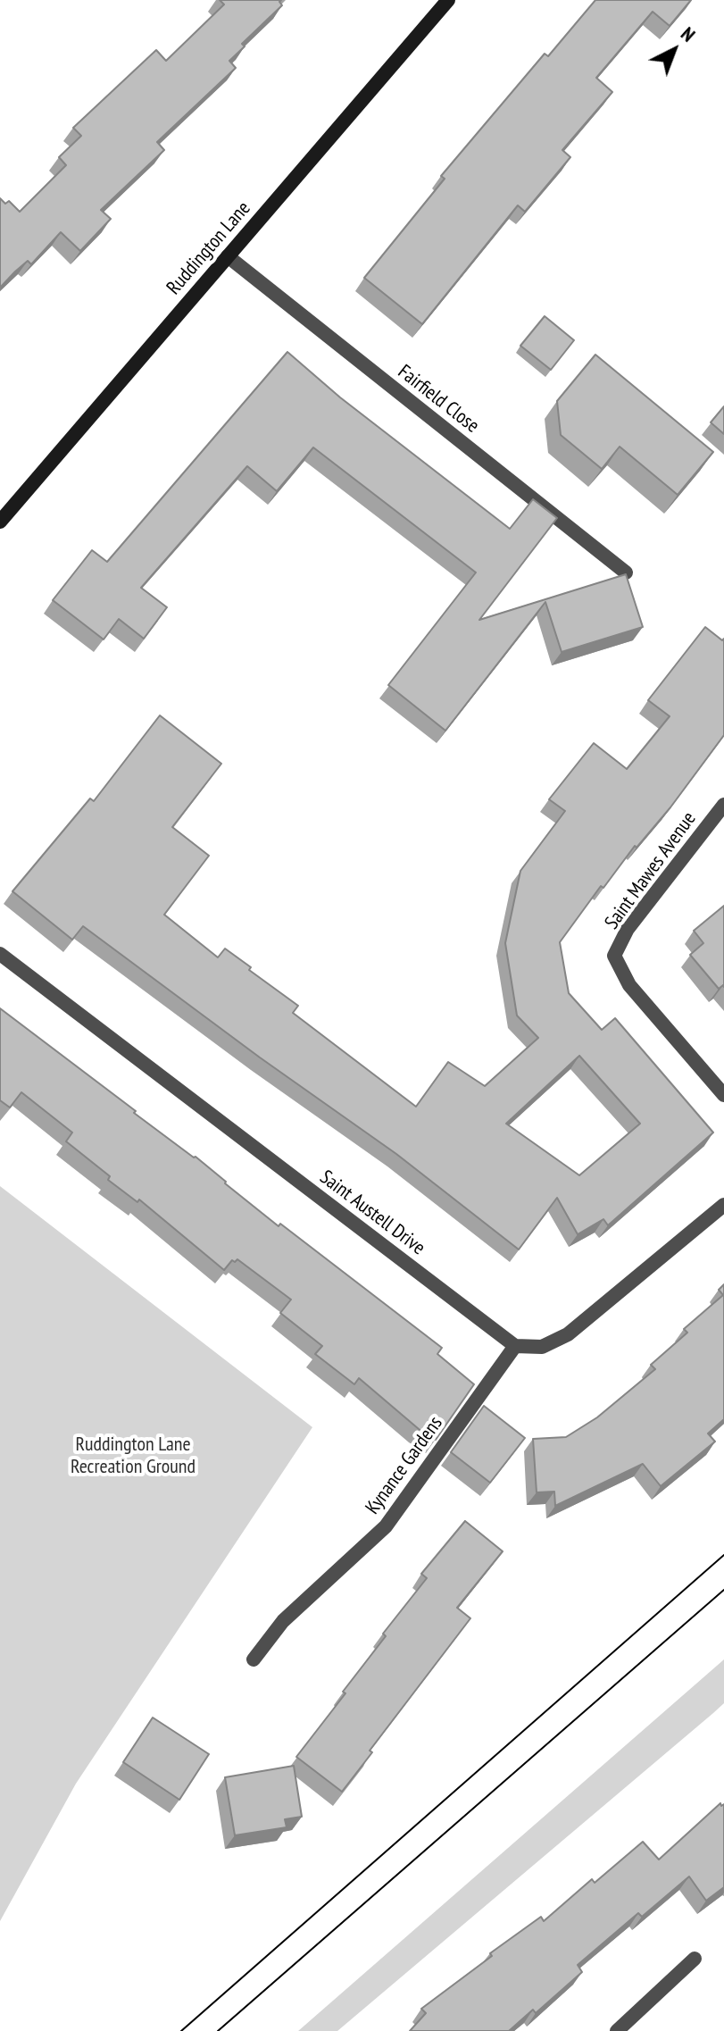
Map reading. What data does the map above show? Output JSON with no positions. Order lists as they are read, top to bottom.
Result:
{
  "streets": {
    "main road": ["Ruddington Lane"],
    "street": [
      "Fairfield Close",
      "Saint Mawes Avenue",
      "Saint Austell Drive",
      "Kynance Gardens"
    ]
  },
  "crossings": [
    ["Ruddington Lane", "Fairfield Close"],
    ["Saint Austell Drive", "Kynance Gardens"]
  ],
  "parks": ["Ruddington Lane Recreation Ground"],
  "north": "top right"
}
